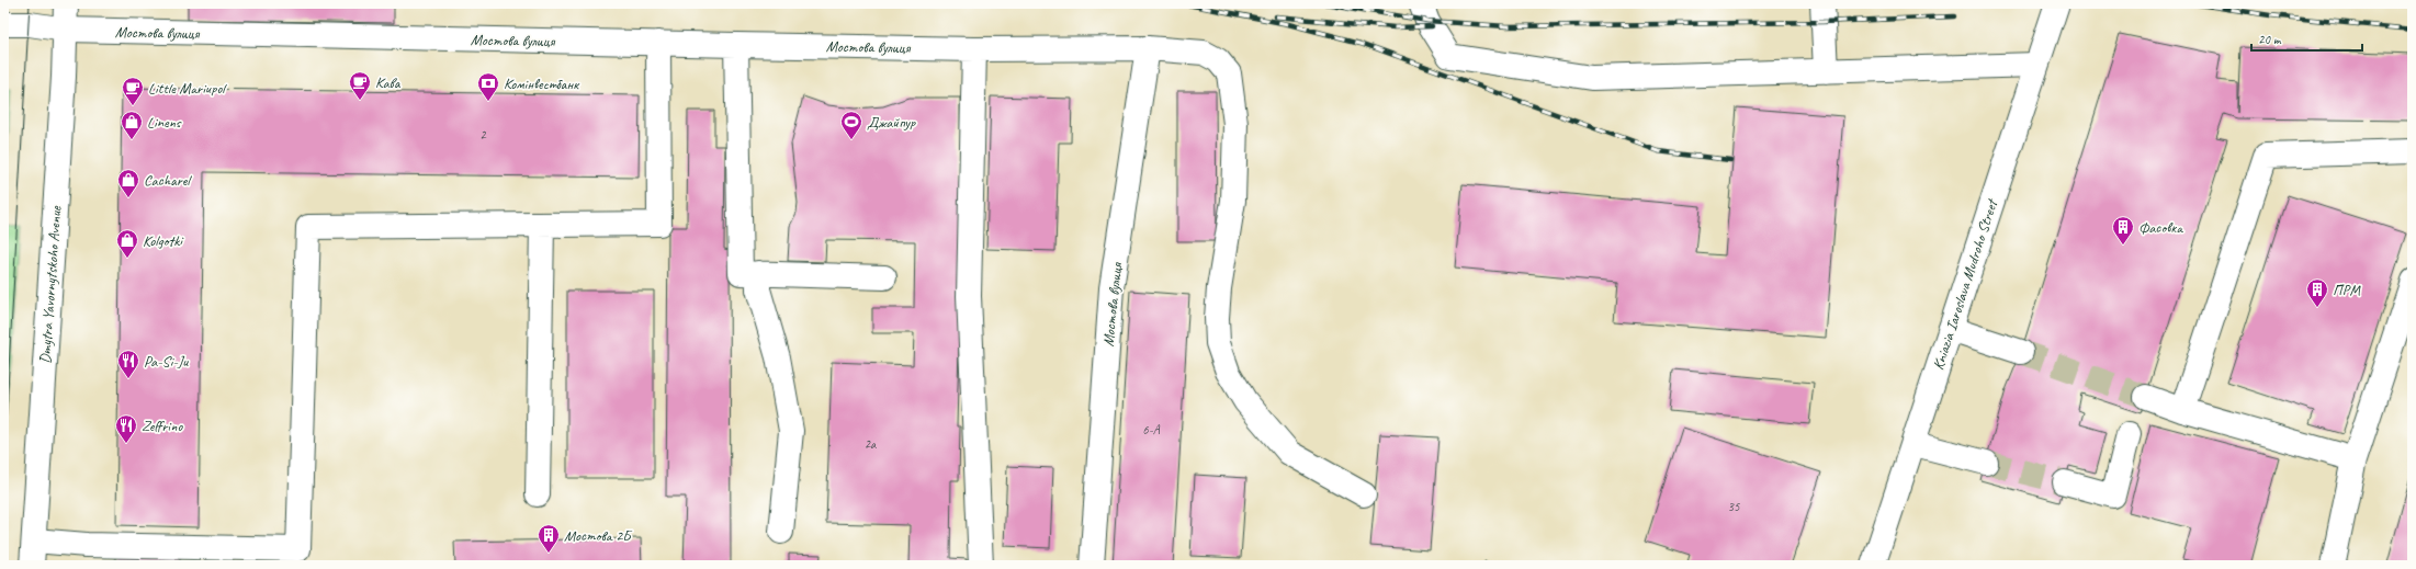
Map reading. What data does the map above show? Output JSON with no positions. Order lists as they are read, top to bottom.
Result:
{
  "streets": {
    "main road": ["Мостова вулиця", "Dmytra Yavornytskoho Avenue", "Kniazia Iaroslava Mudroho Street"]
  },
  "crossings": [
    ["Мостова вулиця", "Dmytra Yavornytskoho Avenue"]
  ],
  "places": {
    "cafe": ["Кава", "Little Mariupol"],
    "bank": ["Комінвестбанк"],
    "shop": ["Linens", "Cacharel", "Kolgotki"],
    "sports": ["Джайпур"],
    "building": ["Фасовка", "ПРМ", "Мостова 2Б"],
    "restaurant": ["Pa-Si-Ju", "Zeffrino"]
  },
  "house_numbers": [
    "2",
    "6-А",
    "2а",
    "35"
  ],
  "scale_bar": "20 m"
}
